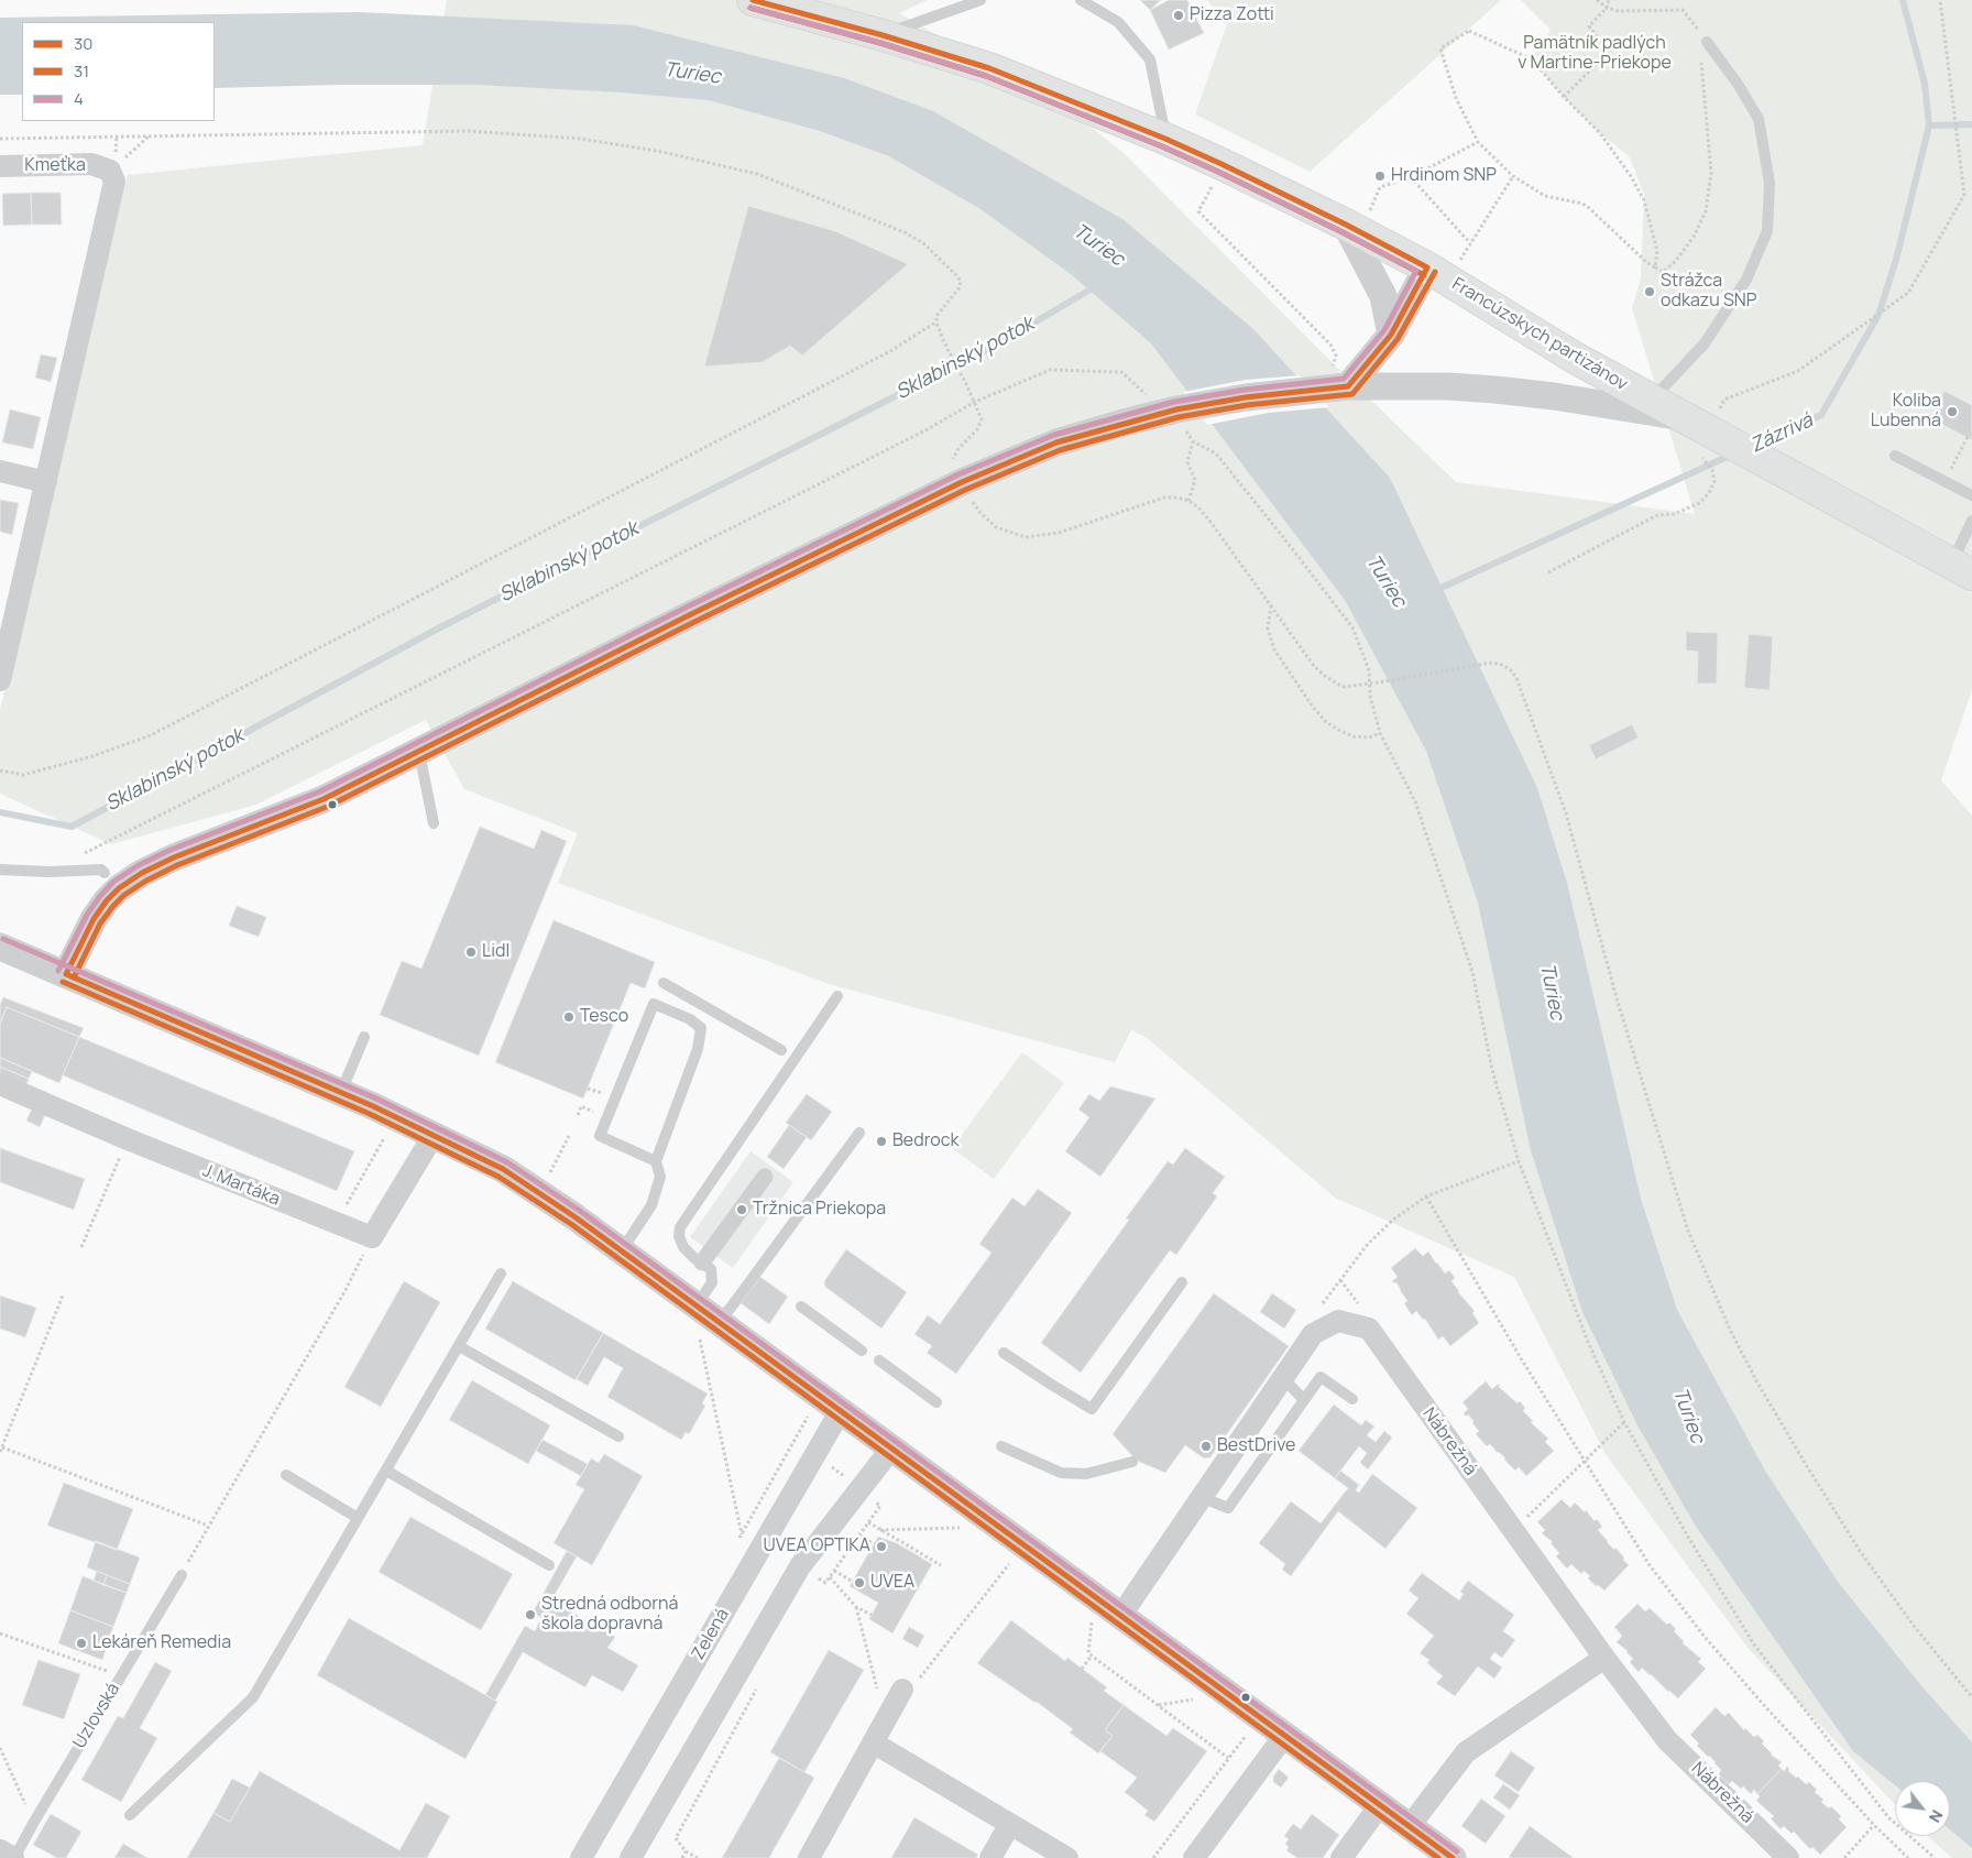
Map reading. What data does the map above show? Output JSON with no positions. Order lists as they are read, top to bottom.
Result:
{
  "streets": {
    "main road": ["Francúzskych partizánov"],
    "street": [
      "Kmeťka",
      "J. Martáka",
      "Nábrežná",
      "Zelená",
      "Uzlovská"
    ]
  },
  "water": ["Turiec", "Sklabinský potok", "Zázrivá"],
  "parks": ["Pamätník padlých v Martine-Priekope"],
  "places": [
    "Pizza Zotti",
    "Hrdinom SNP",
    "Strážca odkazu SNP",
    "Koliba Lubenná",
    "Lidl",
    "Tesco",
    "Bedrock",
    "Tržnica Priekopa",
    "BestDrive",
    "UVEA OPTIKA",
    "UVEA",
    "Stredná odborná škola dopravná",
    "Lekáreň Remedia"
  ],
  "lines": ["transit line 30", "transit line 31", "transit line 4"],
  "legend": ["30", "31", "4"],
  "north": "bottom right"
}
